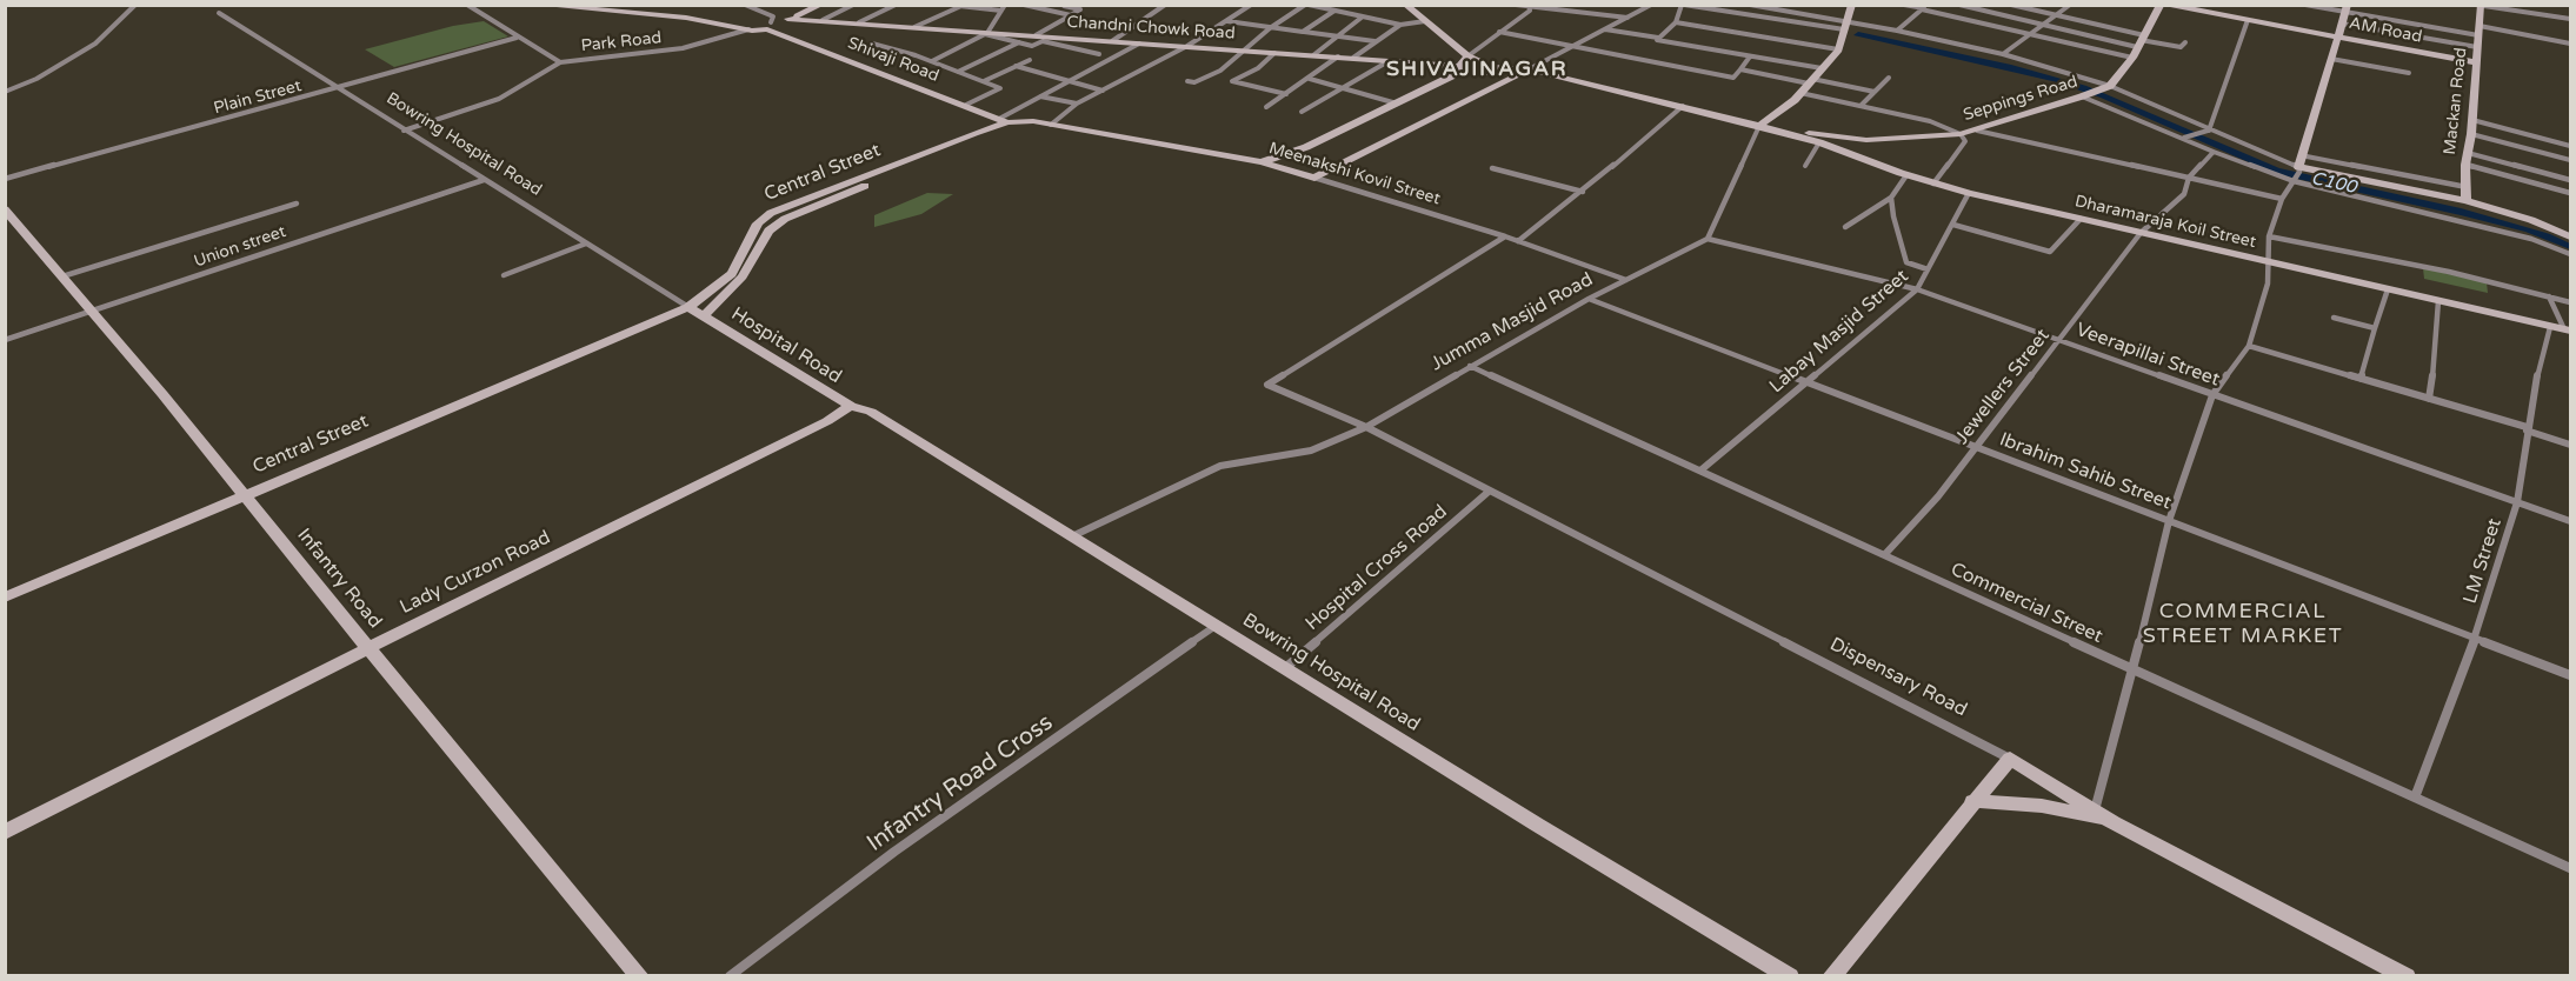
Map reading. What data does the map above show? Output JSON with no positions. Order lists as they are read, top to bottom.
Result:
{
  "streets": {
    "street": [
      "Chandni Chowk Road",
      "AM Road",
      "Park Road",
      "Shivaji Road",
      "Plain Street",
      "Seppings Road",
      "Mackan Road",
      "Bowring Hospital Road",
      "Central Street",
      "Meenakshi Kovil Street",
      "Dharamaraja Koil Street",
      "Union street",
      "Jumma Masjid Road",
      "Labay Masjid Street",
      "Hospital Road",
      "Veerapillai Street",
      "Jewellers Street",
      "Ibrahim Sahib Street",
      "LM Street",
      "Hospital Cross Road",
      "Lady Curzon Road",
      "Infantry Road",
      "Commercial Street",
      "Dispensary Road",
      "Infantry Road Cross"
    ]
  },
  "crossings": [
    ["Chandni Chowk Road", "Shivaji Road"],
    ["AM Road", "Mackan Road"],
    ["Park Road", "Shivaji Road"],
    ["Park Road", "Plain Street"],
    ["Shivaji Road", "Central Street"],
    ["Plain Street", "Bowring Hospital Road"],
    ["Seppings Road", "Dharamaraja Koil Street"],
    ["Bowring Hospital Road", "Central Street"],
    ["Bowring Hospital Road", "Union street"],
    ["Bowring Hospital Road", "Jumma Masjid Road"],
    ["Bowring Hospital Road", "Hospital Road"],
    ["Bowring Hospital Road", "Hospital Cross Road"],
    ["Bowring Hospital Road", "Lady Curzon Road"],
    ["Bowring Hospital Road", "Infantry Road Cross"],
    ["Central Street", "Meenakshi Kovil Street"],
    ["Central Street", "Hospital Road"],
    ["Central Street", "Infantry Road"],
    ["Meenakshi Kovil Street", "Jumma Masjid Road"],
    ["Meenakshi Kovil Street", "Dispensary Road"],
    ["Dharamaraja Koil Street", "Labay Masjid Street"],
    ["Dharamaraja Koil Street", "Jewellers Street"],
    ["Dharamaraja Koil Street", "LM Street"],
    ["Union street", "Infantry Road"],
    ["Jumma Masjid Road", "Veerapillai Street"],
    ["Jumma Masjid Road", "Ibrahim Sahib Street"],
    ["Jumma Masjid Road", "Commercial Street"],
    ["Jumma Masjid Road", "Dispensary Road"],
    ["Labay Masjid Street", "Veerapillai Street"],
    ["Labay Masjid Street", "Ibrahim Sahib Street"],
    ["Labay Masjid Street", "Commercial Street"],
    ["Hospital Road", "Lady Curzon Road"],
    ["Veerapillai Street", "Jewellers Street"],
    ["Veerapillai Street", "LM Street"],
    ["Jewellers Street", "Ibrahim Sahib Street"],
    ["Jewellers Street", "Commercial Street"],
    ["Ibrahim Sahib Street", "LM Street"],
    ["LM Street", "Commercial Street"],
    ["Hospital Cross Road", "Dispensary Road"],
    ["Lady Curzon Road", "Infantry Road"]
  ],
  "districts": ["SHIVAJINAGAR", "COMMERCIAL STREET MARKET"],
  "water": ["C100"]
}
